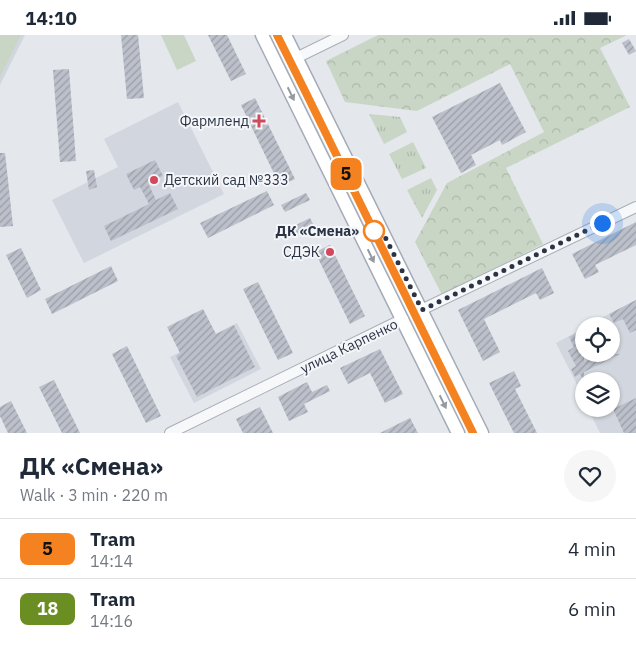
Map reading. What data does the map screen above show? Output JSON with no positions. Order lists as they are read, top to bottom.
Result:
{
  "streets": {
    "main road": ["улица Карпенко"]
  },
  "places": {
    "health": ["Фармленд"],
    "other": ["Детский сад №333", "ДК «Смена»", "СДЭК"]
  },
  "lines": ["tram line 5"],
  "page": {
    "status": "14:10",
    "on_map": "5",
    "heading": ["ДК «Смена»", "Walk · 3 min · 220 m"],
    "list": [
      {
        "mark": "5",
        "name": "Tram",
        "note": "14:14",
        "value": "4 min"
      },
      {
        "mark": "18",
        "name": "Tram",
        "note": "14:16",
        "value": "6 min"
      }
    ]
  }
}
